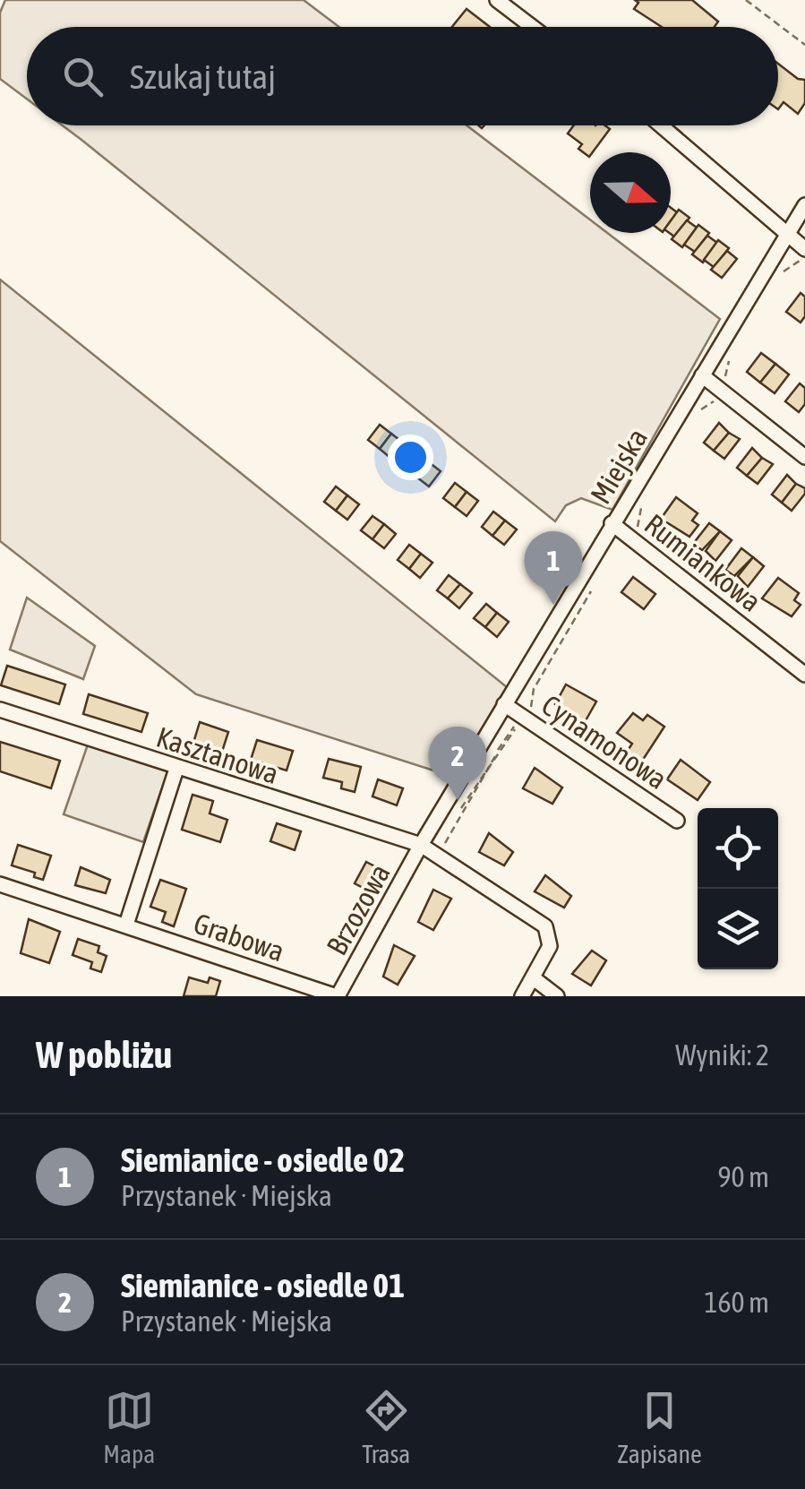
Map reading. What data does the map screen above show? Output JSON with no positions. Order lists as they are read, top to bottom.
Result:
{
  "streets": {
    "street": [
      "Miejska",
      "Rumiankowa",
      "Cynamonowa",
      "Kasztanowa",
      "Brzozowa",
      "Grabowa"
    ]
  },
  "crossings": [
    ["Miejska", "Rumiankowa"],
    ["Miejska", "Cynamonowa"],
    ["Miejska", "Kasztanowa"],
    ["Miejska", "Brzozowa"],
    ["Kasztanowa", "Brzozowa"],
    ["Brzozowa", "Grabowa"]
  ],
  "north": "right",
  "page": {
    "search": "Szukaj tutaj",
    "pins": ["1", "2"],
    "heading": ["W pobliżu", "Wyniki: 2"],
    "list": [
      {
        "mark": "1",
        "name": "Siemianice - osiedle 02",
        "note": "Przystanek · Miejska",
        "value": "90 m"
      },
      {
        "mark": "2",
        "name": "Siemianice - osiedle 01",
        "note": "Przystanek · Miejska",
        "value": "160 m"
      }
    ],
    "nav": ["Mapa", "Trasa", "Zapisane"]
  }
}
